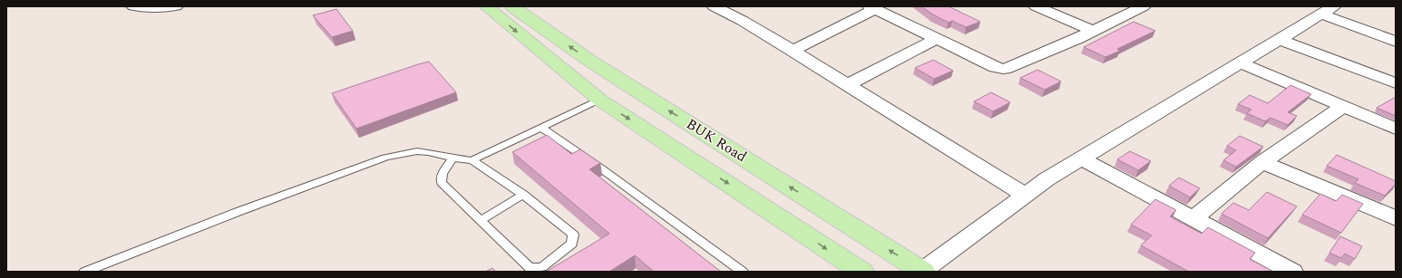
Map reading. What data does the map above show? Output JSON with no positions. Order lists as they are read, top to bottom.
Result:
{
  "streets": {
    "main road": ["BUK Road"]
  }
}
